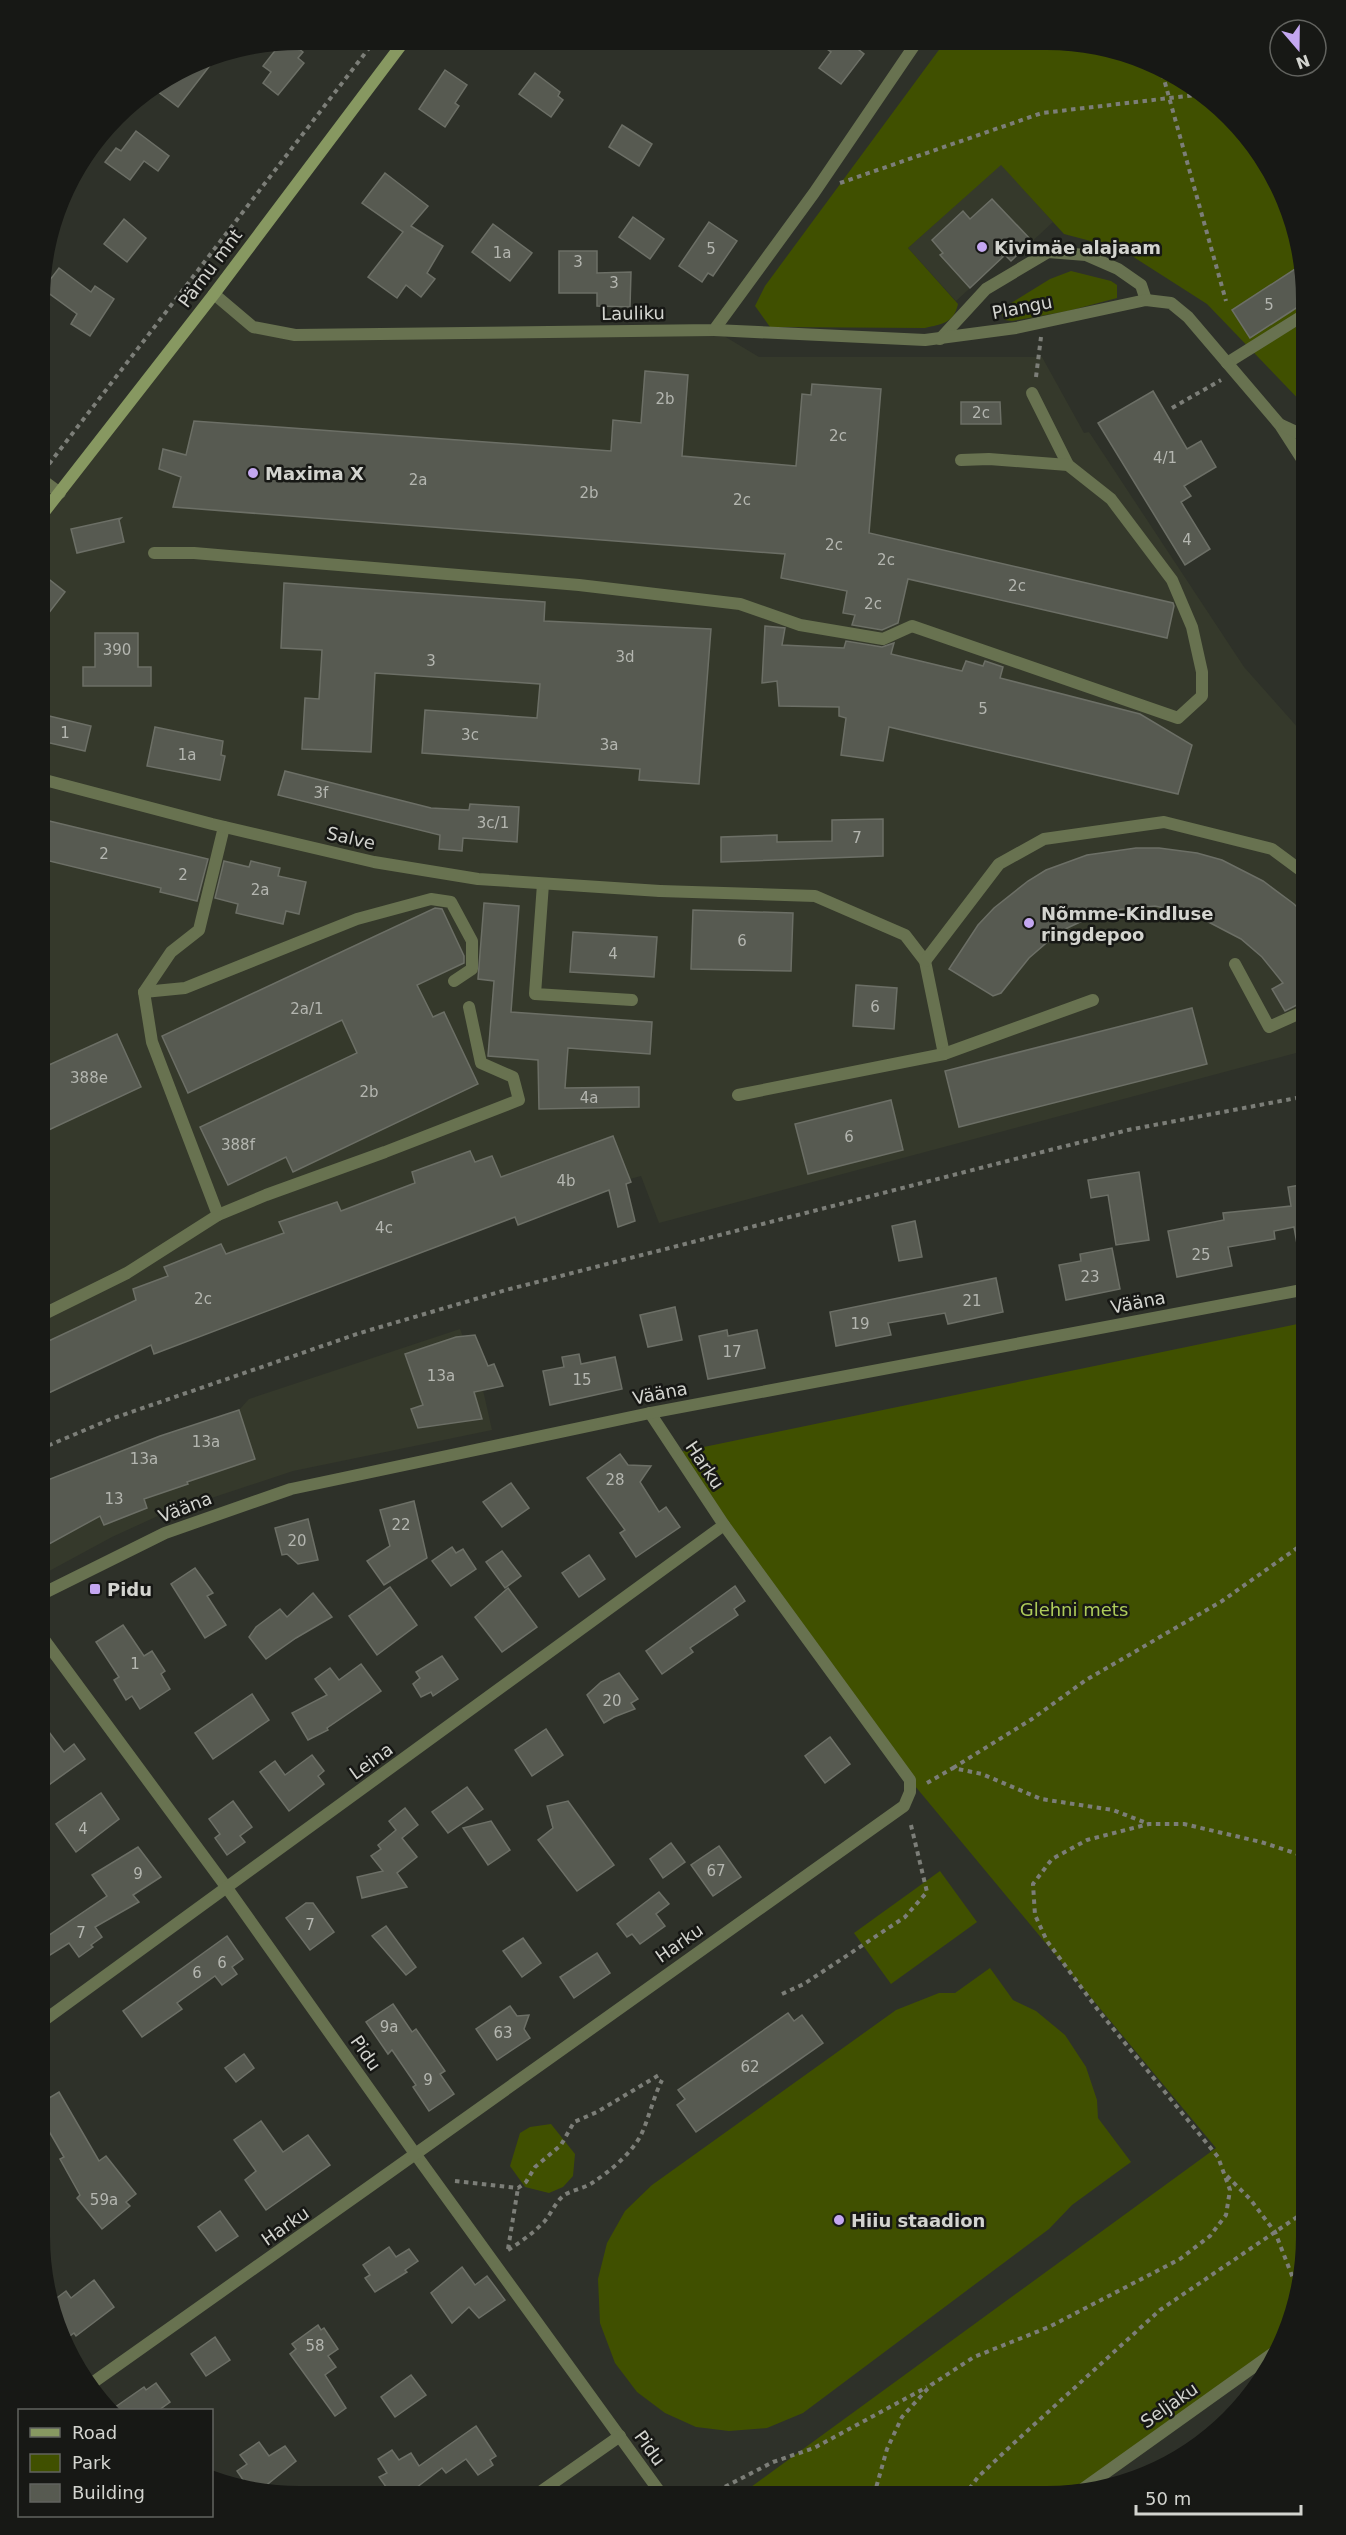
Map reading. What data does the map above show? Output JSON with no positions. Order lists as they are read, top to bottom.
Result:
{
  "streets": {
    "main road": ["Pärnu mnt"],
    "street": [
      "Plangu",
      "Lauliku",
      "Salve",
      "Vääna",
      "Harku",
      "Leina",
      "Pidu",
      "Seljaku"
    ]
  },
  "crossings": [
    ["Pärnu mnt", "Lauliku"],
    ["Plangu", "Lauliku"],
    ["Vääna", "Harku"],
    ["Harku", "Leina"],
    ["Harku", "Pidu"],
    ["Leina", "Pidu"]
  ],
  "parks": ["Glehni mets"],
  "places": {
    "other": [
      "Kivimäe alajaam",
      "Maxima X",
      "Nõmme-Kindluse ringdepoo",
      "Hiiu staadion"
    ],
    "transit": ["Pidu"]
  },
  "house_numbers": [
    "5",
    "1a",
    "3",
    "3",
    "5",
    "2b",
    "2c",
    "2c",
    "4/1",
    "2a",
    "2b",
    "2c",
    "4",
    "2c",
    "2c",
    "2c",
    "2c",
    "390",
    "3d",
    "3",
    "5",
    "1",
    "3c",
    "3a",
    "1a",
    "3f",
    "3c/1",
    "7",
    "2",
    "2",
    "2a",
    "6",
    "4",
    "6",
    "2a/1",
    "388e",
    "2b",
    "4a",
    "6",
    "388f",
    "4b",
    "4c",
    "25",
    "23",
    "2c",
    "21",
    "19",
    "17",
    "13a",
    "15",
    "13a",
    "13a",
    "28",
    "13",
    "22",
    "20",
    "1",
    "20",
    "4",
    "67",
    "9",
    "7",
    "7",
    "6",
    "6",
    "9a",
    "63",
    "62",
    "9",
    "59a",
    "58"
  ],
  "legend": ["Road", "Park", "Building"],
  "scale_bar": "50 m",
  "north": "bottom"
}
